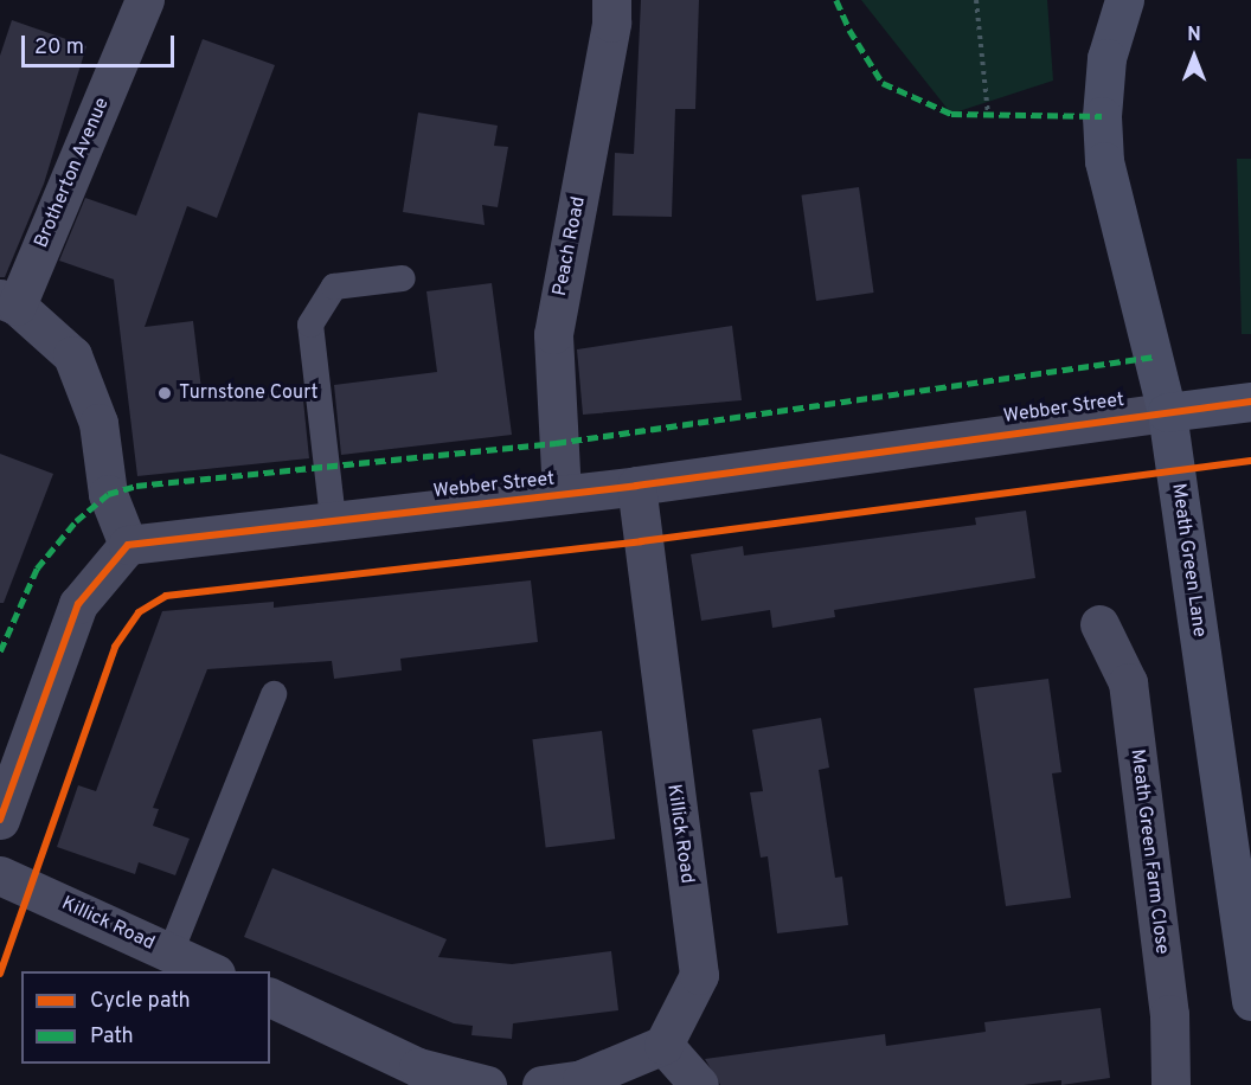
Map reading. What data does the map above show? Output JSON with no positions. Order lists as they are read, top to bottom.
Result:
{
  "streets": {
    "street": [
      "Brotherton Avenue",
      "Peach Road",
      "Webber Street",
      "Meath Green Lane",
      "Killick Road",
      "Meath Green Farm Close"
    ]
  },
  "crossings": [
    ["Peach Road", "Webber Street"],
    ["Webber Street", "Meath Green Lane"],
    ["Webber Street", "Killick Road"]
  ],
  "places": ["Turnstone Court"],
  "legend": ["Cycle path", "Path"],
  "scale_bar": "20 m",
  "north": "top"
}
